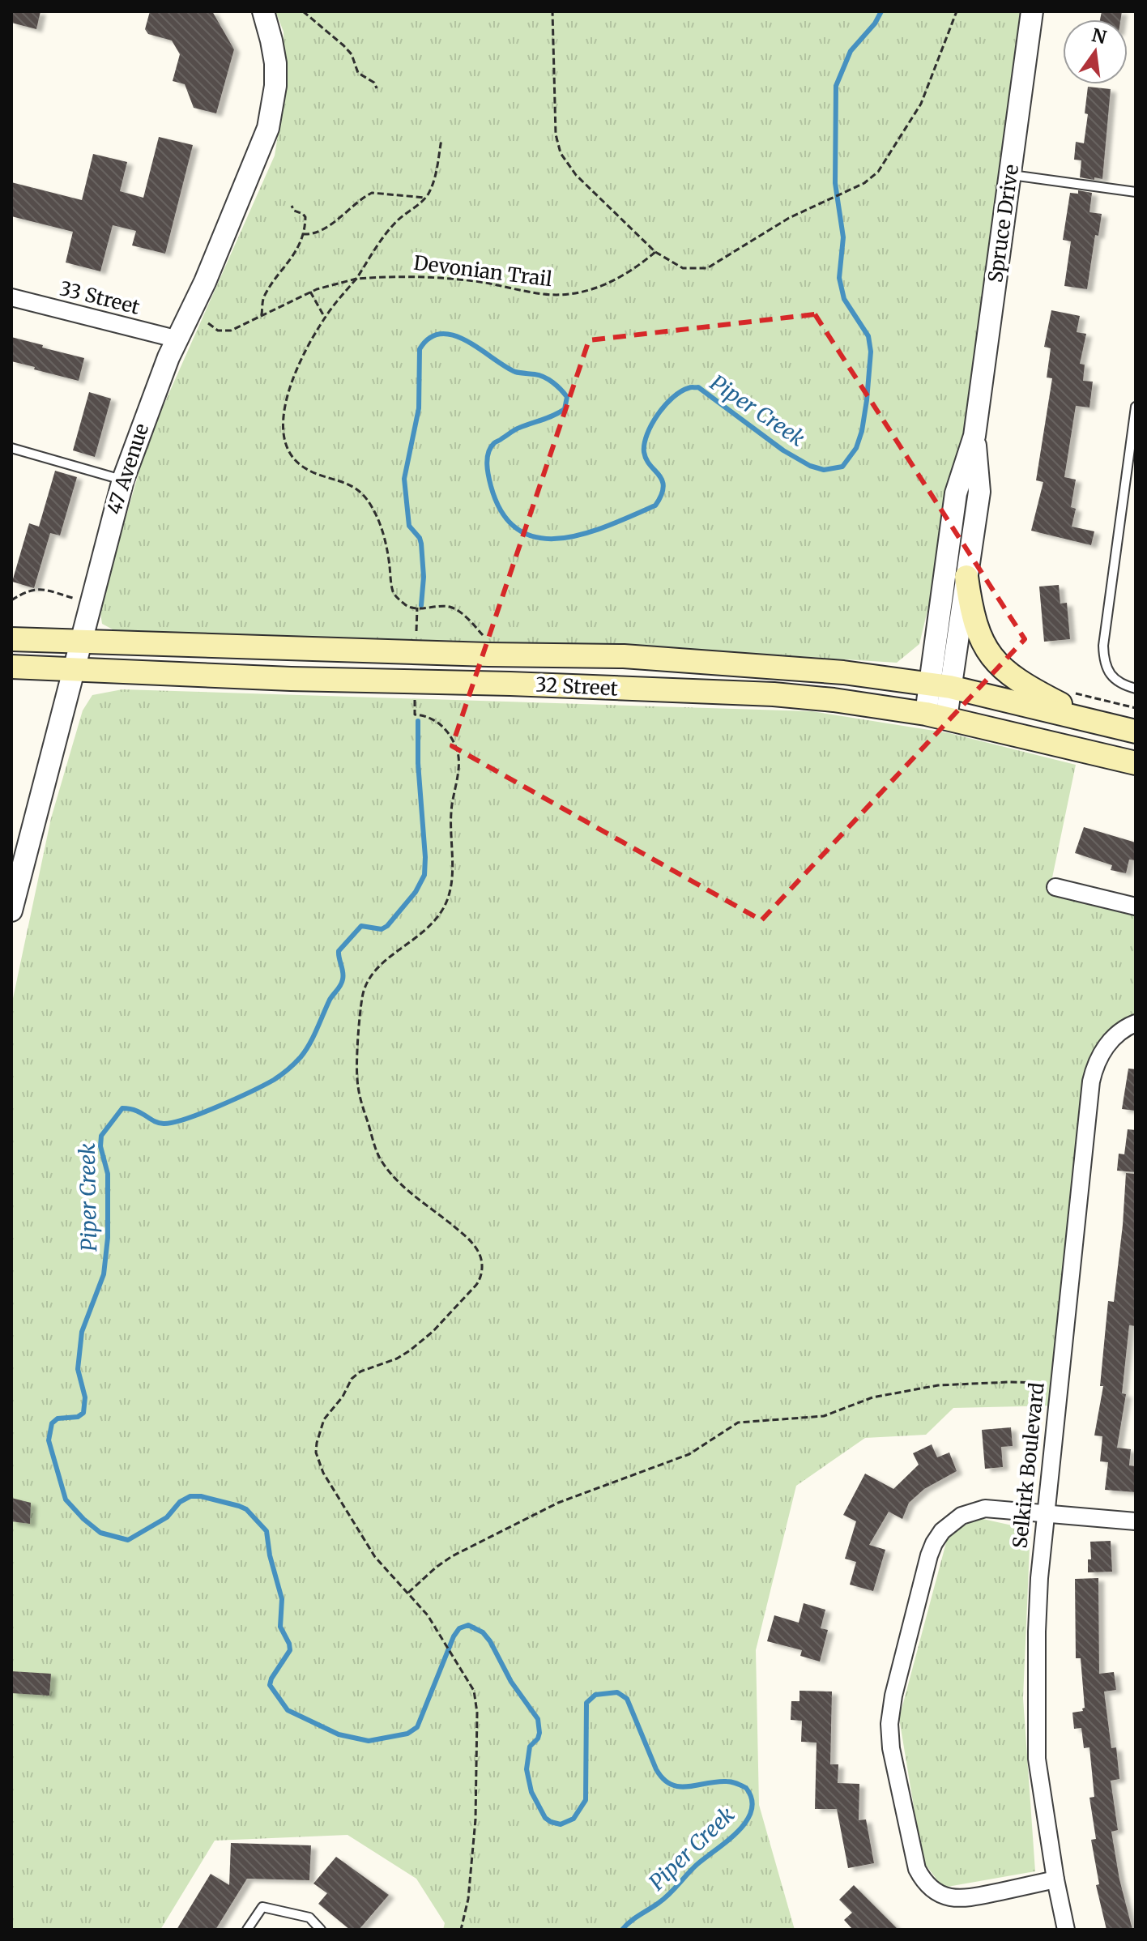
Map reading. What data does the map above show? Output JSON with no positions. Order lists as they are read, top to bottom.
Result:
{
  "streets": {
    "main road": ["32 Street"],
    "street": [
      "Spruce Drive",
      "33 Street",
      "47 Avenue",
      "Selkirk Boulevard"
    ],
    "path": ["Devonian Trail"]
  },
  "crossings": [
    ["Spruce Drive", "32 Street"],
    ["33 Street", "47 Avenue"],
    ["47 Avenue", "32 Street"]
  ],
  "water": ["Piper Creek"],
  "north": "top"
}
